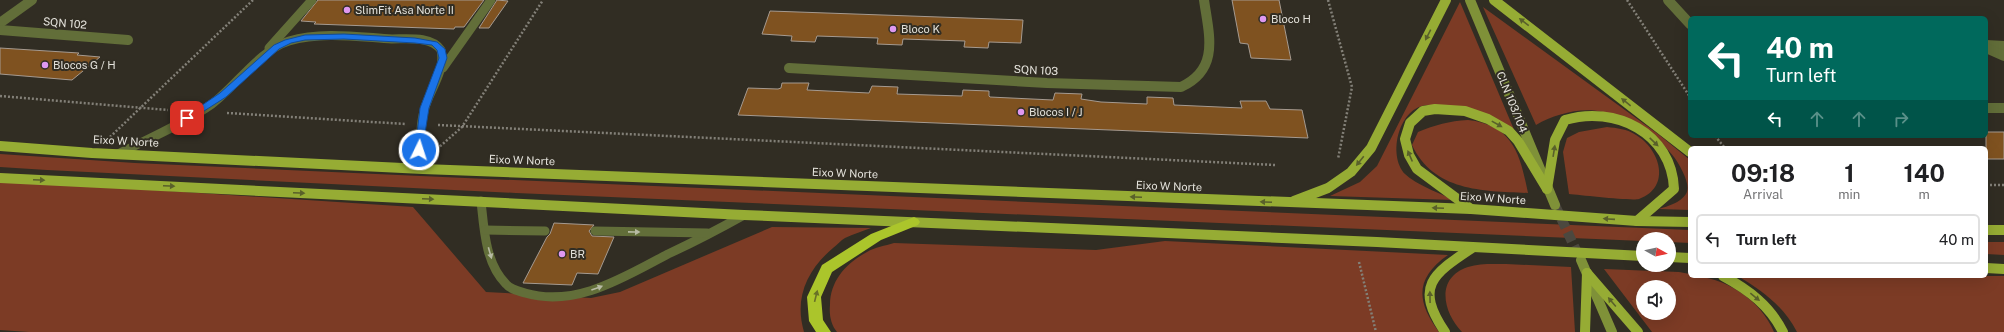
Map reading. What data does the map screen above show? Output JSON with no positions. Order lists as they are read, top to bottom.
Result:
{
  "streets": {
    "main road": ["Eixo W Norte"],
    "street": ["SQN 102", "SQN 103", "CLN 103/104"]
  },
  "places": [
    "SlimFit Asa Norte II",
    "Bloco H",
    "Bloco K",
    "Blocos G / H",
    "Blocos I / J",
    "BR"
  ],
  "north": "right",
  "page": {
    "turn": ["40 m", "Turn left"],
    "eta": [
      "09:18",
      "Arrival",
      "1",
      "min",
      "140",
      "m"
    ],
    "list": [
      {
        "name": "Turn left",
        "value": "40 m"
      }
    ]
  }
}
